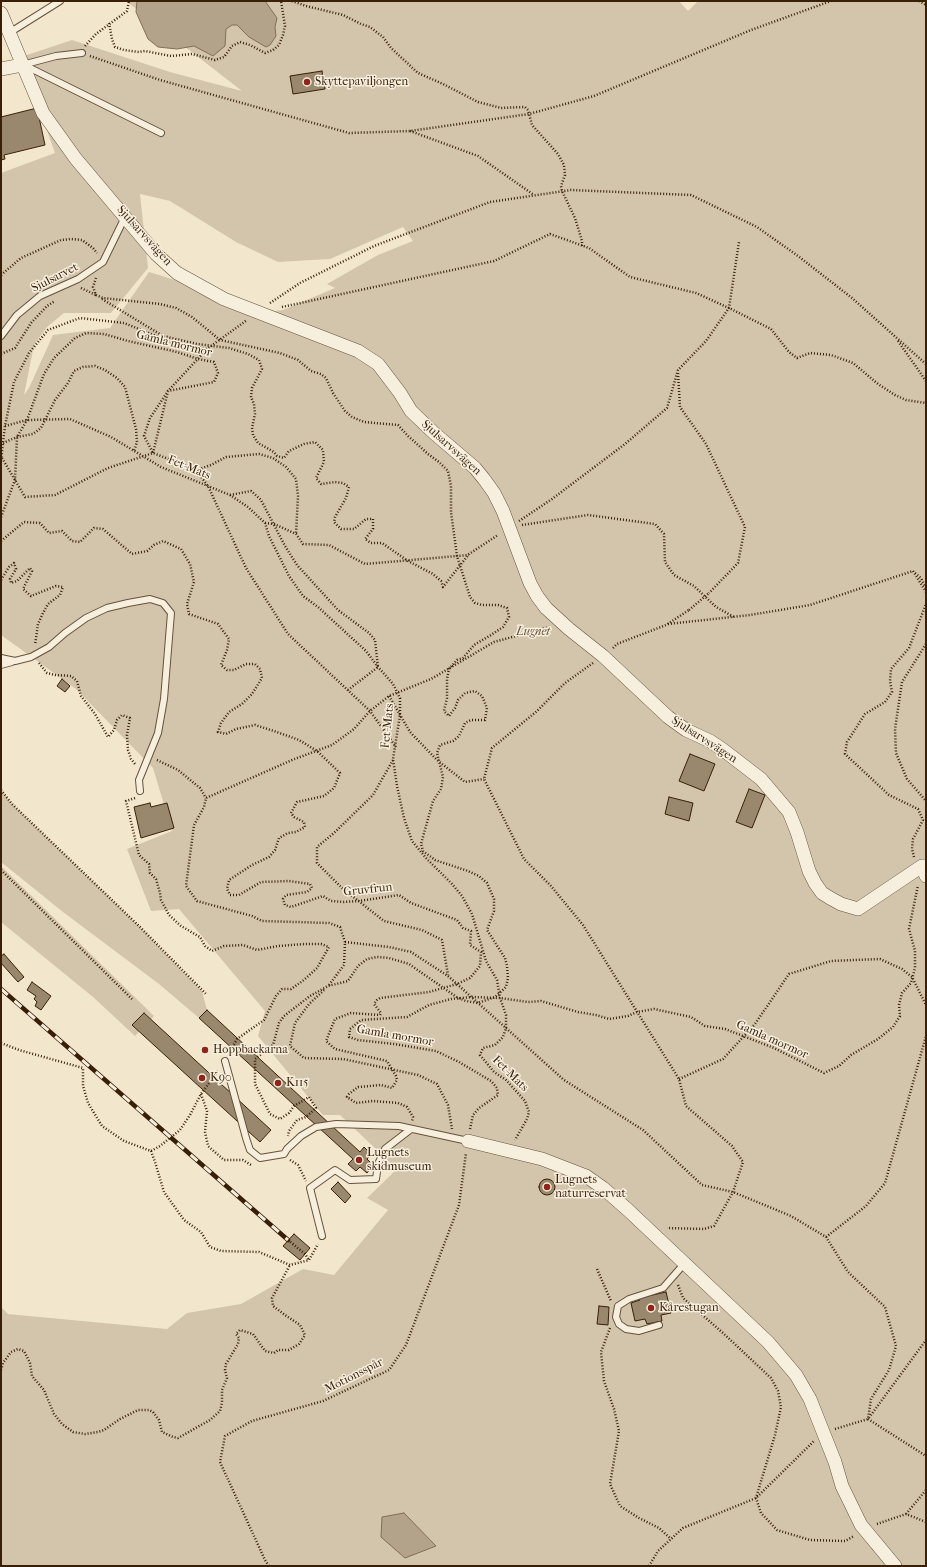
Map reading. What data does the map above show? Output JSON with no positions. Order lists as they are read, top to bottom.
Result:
{
  "streets": {
    "street": ["Sjulsarvsvägen"],
    "lane": ["Sjulsarvet"],
    "path": [
      "Gamla mormor",
      "Fet-Mats",
      "Gruvfrun",
      "Motionsspår"
    ]
  },
  "crossings": [
    ["Sjulsarvsvägen", "Sjulsarvet"],
    ["Sjulsarvsvägen", "Gamla mormor"],
    ["Gamla mormor", "Fet-Mats"]
  ],
  "parks": ["Lugnet"],
  "places": [
    "Skyttepaviljongen",
    "Hoppbackarna",
    "K90",
    "K115",
    "Lugnets skidmuseum",
    "Lugnets naturreservat",
    "Kårestugan"
  ]
}
